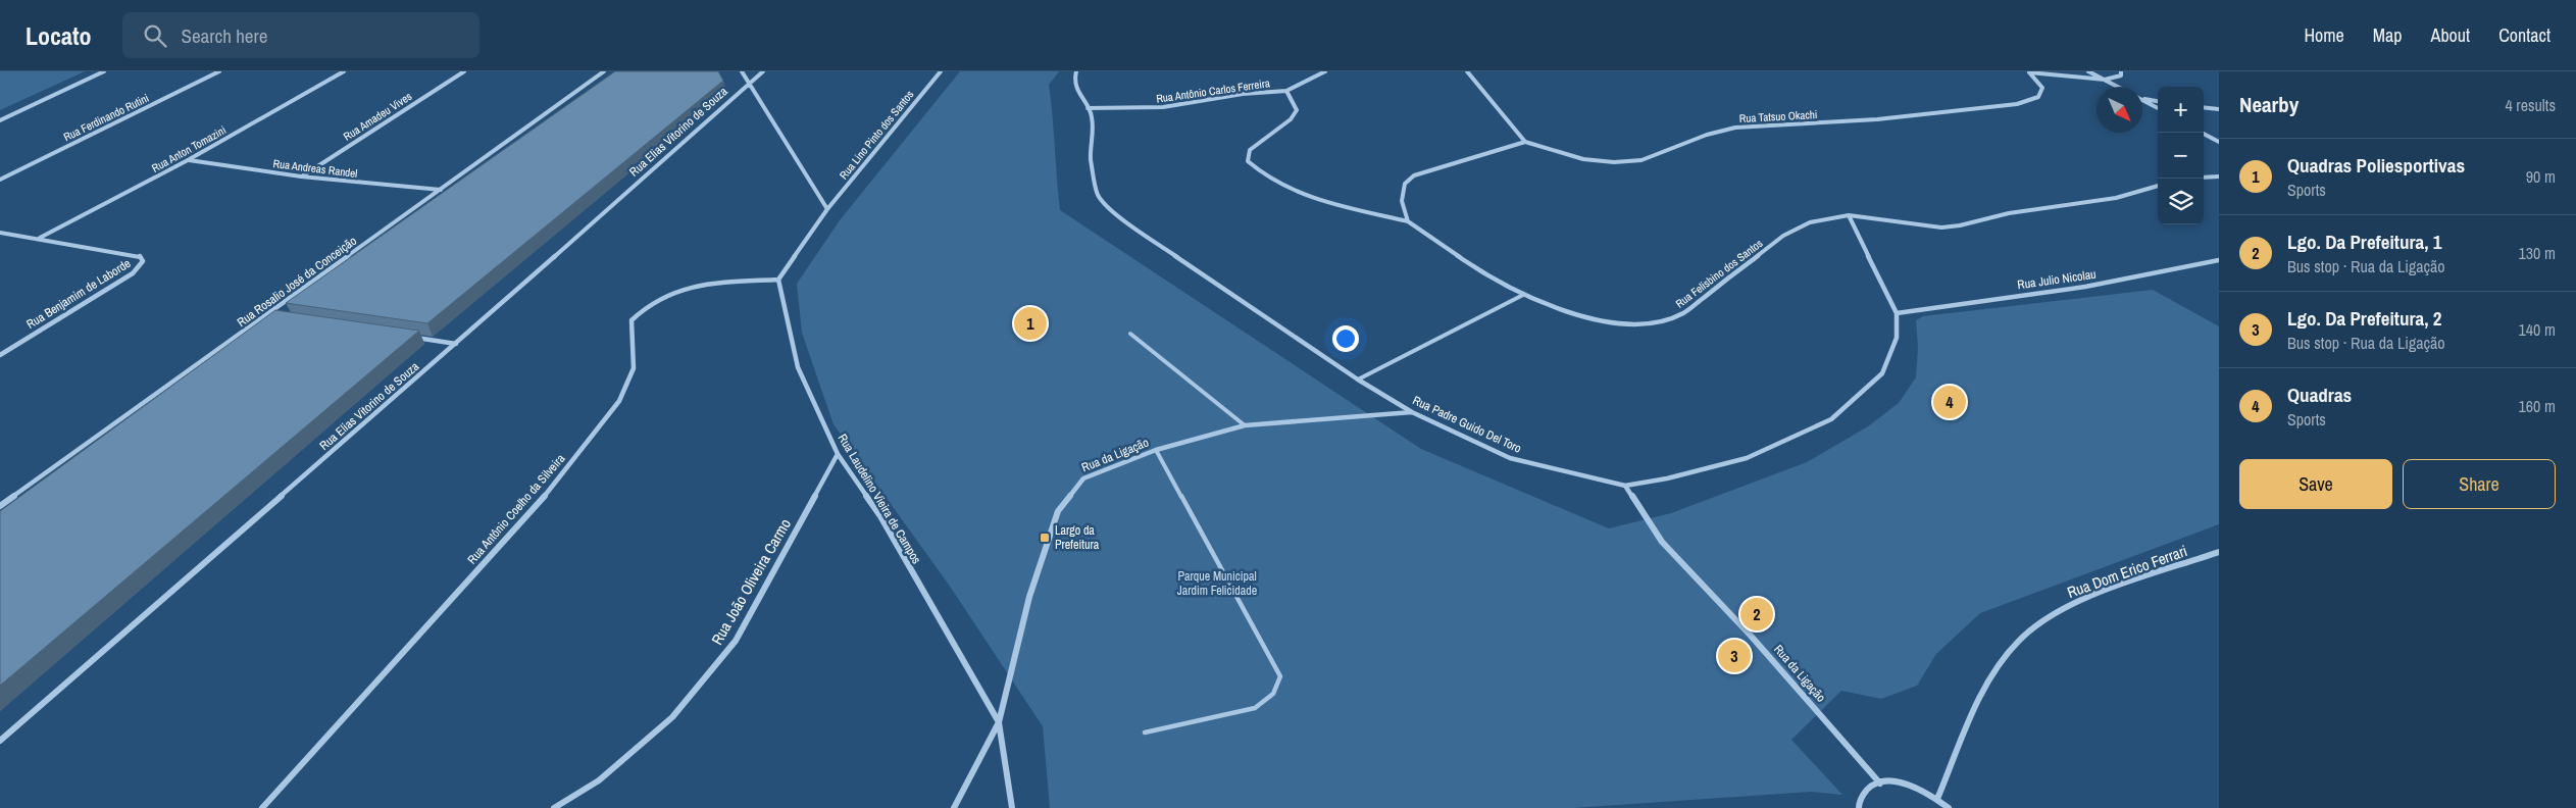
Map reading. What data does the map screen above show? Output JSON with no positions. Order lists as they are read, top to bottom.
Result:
{
  "streets": {
    "street": [
      "Rua Antônio Carlos Ferreira",
      "Rua Amadeu Vives",
      "Rua Tatsuo Okachi",
      "Rua Ferdinando Rutini",
      "Rua Elias Vitorino de Souza",
      "Rua Lino Pinto dos Santos",
      "Rua Anton Tomazini",
      "Rua Andreas Randel",
      "Rua Felisbino dos Santos",
      "Rua Julio Nicolau",
      "Rua Rosalio José da Conceição",
      "Rua Benjamim de Laborde",
      "Rua Padre Guido Del Toro",
      "Rua da Ligação",
      "Rua Laudelino Vieira de Campos",
      "Rua Antônio Coelho da Silveira",
      "Rua Dom Erico Ferrari",
      "Rua João Oliveira Carmo"
    ]
  },
  "crossings": [
    ["Rua Antônio Carlos Ferreira", "Rua Felisbino dos Santos"],
    ["Rua Antônio Carlos Ferreira", "Rua Padre Guido Del Toro"],
    ["Rua Amadeu Vives", "Rua Andreas Randel"],
    ["Rua Anton Tomazini", "Rua Andreas Randel"],
    ["Rua Anton Tomazini", "Rua Benjamim de Laborde"],
    ["Rua Andreas Randel", "Rua Rosalio José da Conceição"],
    ["Rua Felisbino dos Santos", "Rua Padre Guido Del Toro"],
    ["Rua Julio Nicolau", "Rua Padre Guido Del Toro"],
    ["Rua Padre Guido Del Toro", "Rua da Ligação"],
    ["Rua da Ligação", "Rua Laudelino Vieira de Campos"],
    ["Rua Laudelino Vieira de Campos", "Rua Antônio Coelho da Silveira"],
    ["Rua Laudelino Vieira de Campos", "Rua João Oliveira Carmo"]
  ],
  "parks": ["Parque Municipal Jardim Felicidade"],
  "places": {
    "transit": ["Largo da Prefeitura"]
  },
  "north": "bottom right",
  "page": {
    "header": "Locato",
    "search": "Search here",
    "nav": [
      "Home",
      "Map",
      "About",
      "Contact"
    ],
    "heading": ["Nearby", "4 results"],
    "map_buttons": ["+", "−"],
    "list": [
      {
        "mark": "1",
        "name": "Quadras Poliesportivas",
        "note": "Sports",
        "value": "90 m"
      },
      {
        "mark": "2",
        "name": "Lgo. Da Prefeitura, 1",
        "note": "Bus stop · Rua da Ligação",
        "value": "130 m"
      },
      {
        "mark": "3",
        "name": "Lgo. Da Prefeitura, 2",
        "note": "Bus stop · Rua da Ligação",
        "value": "140 m"
      },
      {
        "mark": "4",
        "name": "Quadras",
        "note": "Sports",
        "value": "160 m"
      }
    ],
    "pins": [
      "1",
      "4",
      "2",
      "3"
    ],
    "buttons": ["Save", "Share"]
  }
}
